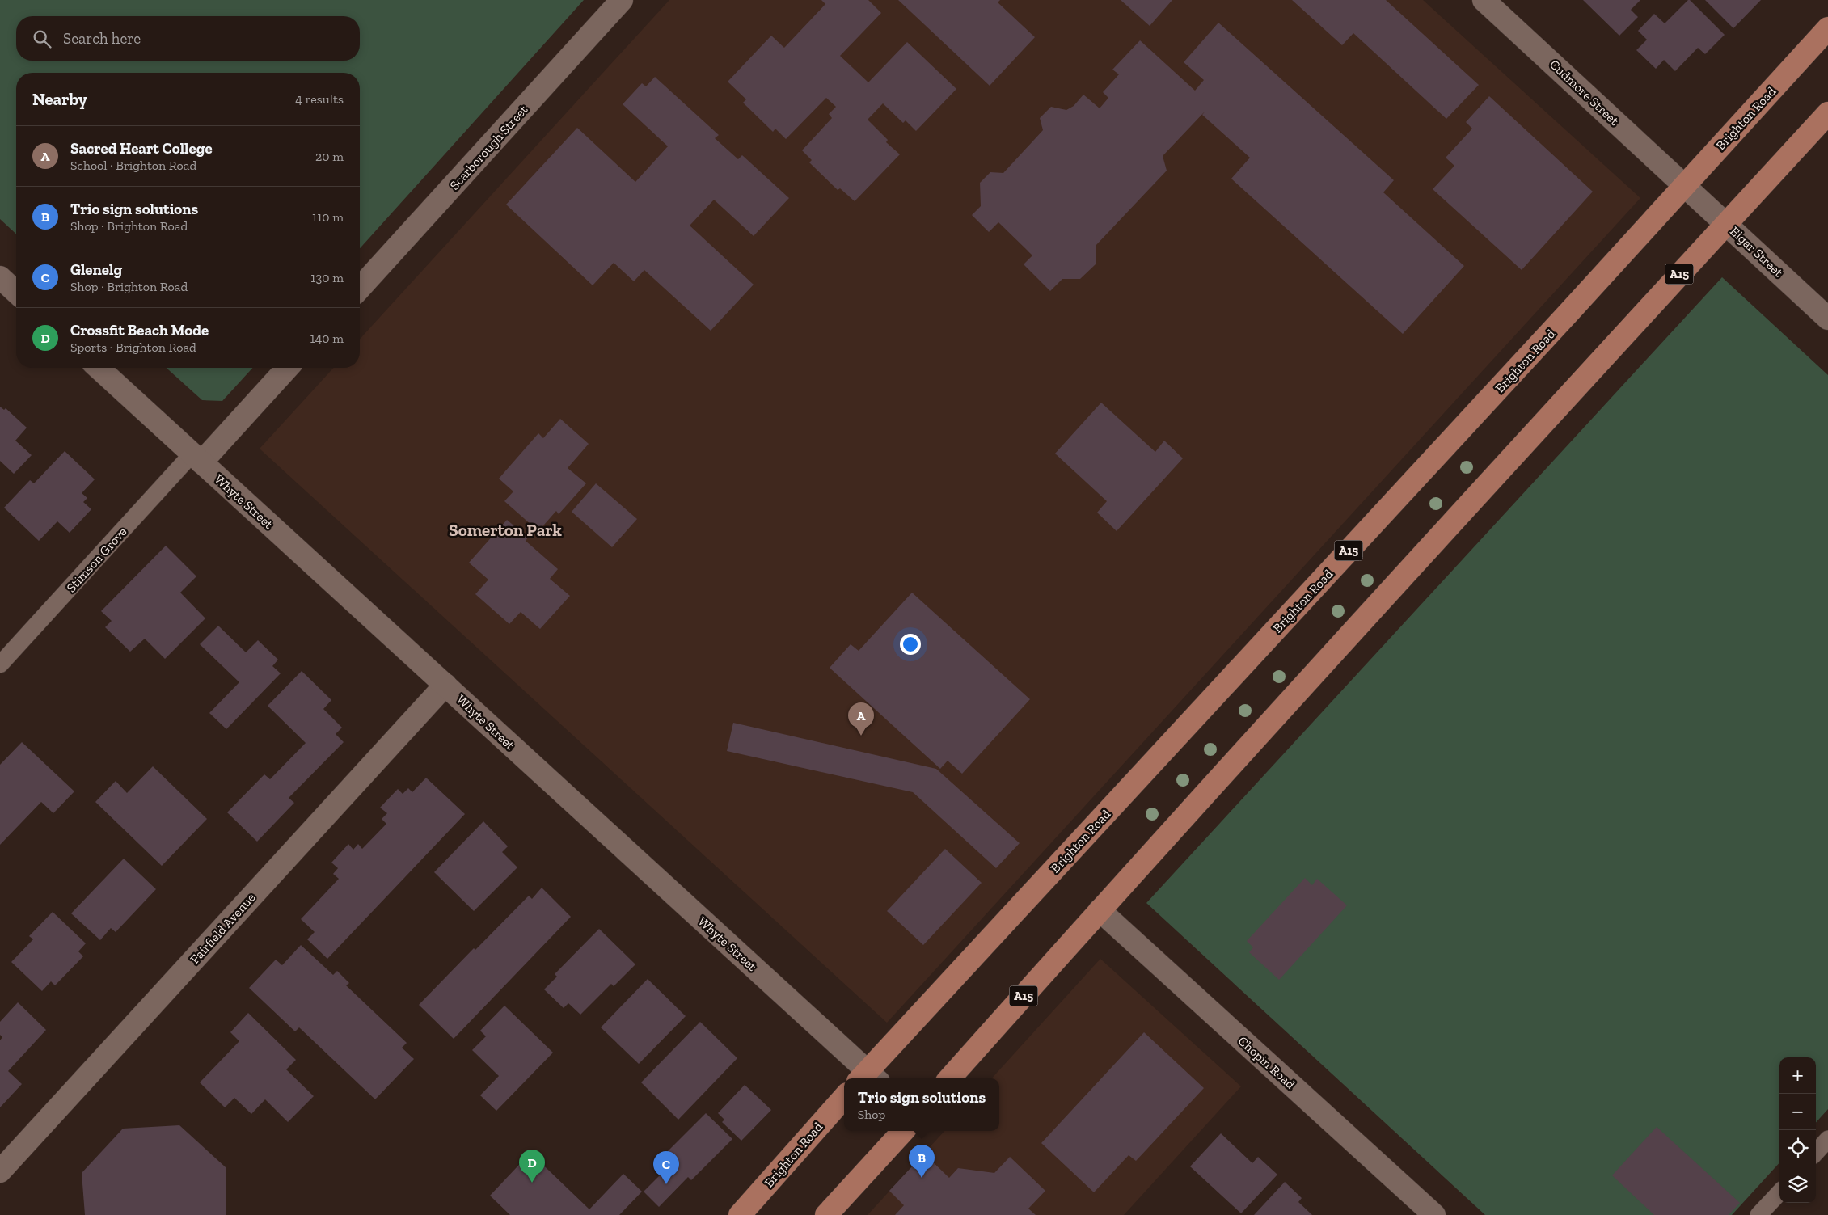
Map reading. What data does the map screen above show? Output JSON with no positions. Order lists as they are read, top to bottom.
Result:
{
  "streets": {
    "main road": ["Brighton Road", "A15"],
    "street": [
      "Cudmore Street",
      "Scarborough Street",
      "Elgar Street",
      "Whyte Street",
      "Fairfield Avenue",
      "Chopin Road"
    ],
    "lane": ["Stimson Grove"]
  },
  "crossings": [
    ["Cudmore Street", "Brighton Road"],
    ["Cudmore Street", "Elgar Street"],
    ["Brighton Road", "Elgar Street"],
    ["Brighton Road", "Whyte Street"],
    ["Elgar Street", "A15"],
    ["A15", "Chopin Road"],
    ["Whyte Street", "Stimson Grove"],
    ["Whyte Street", "Fairfield Avenue"]
  ],
  "districts": ["Somerton Park"],
  "page": {
    "search": "Search here",
    "heading": ["Nearby", "4 results"],
    "list": [
      {
        "mark": "A",
        "name": "Sacred Heart College",
        "note": "School · Brighton Road",
        "value": "20 m"
      },
      {
        "mark": "B",
        "name": "Trio sign solutions",
        "note": "Shop · Brighton Road",
        "value": "110 m"
      },
      {
        "mark": "C",
        "name": "Glenelg",
        "note": "Shop · Brighton Road",
        "value": "130 m"
      },
      {
        "mark": "D",
        "name": "Crossfit Beach Mode",
        "note": "Sports · Brighton Road",
        "value": "140 m"
      }
    ],
    "pins": [
      "A",
      "B",
      "D",
      "C"
    ],
    "map_buttons": ["+", "−"],
    "popup": ["Trio sign solutions", "Shop"]
  }
}
